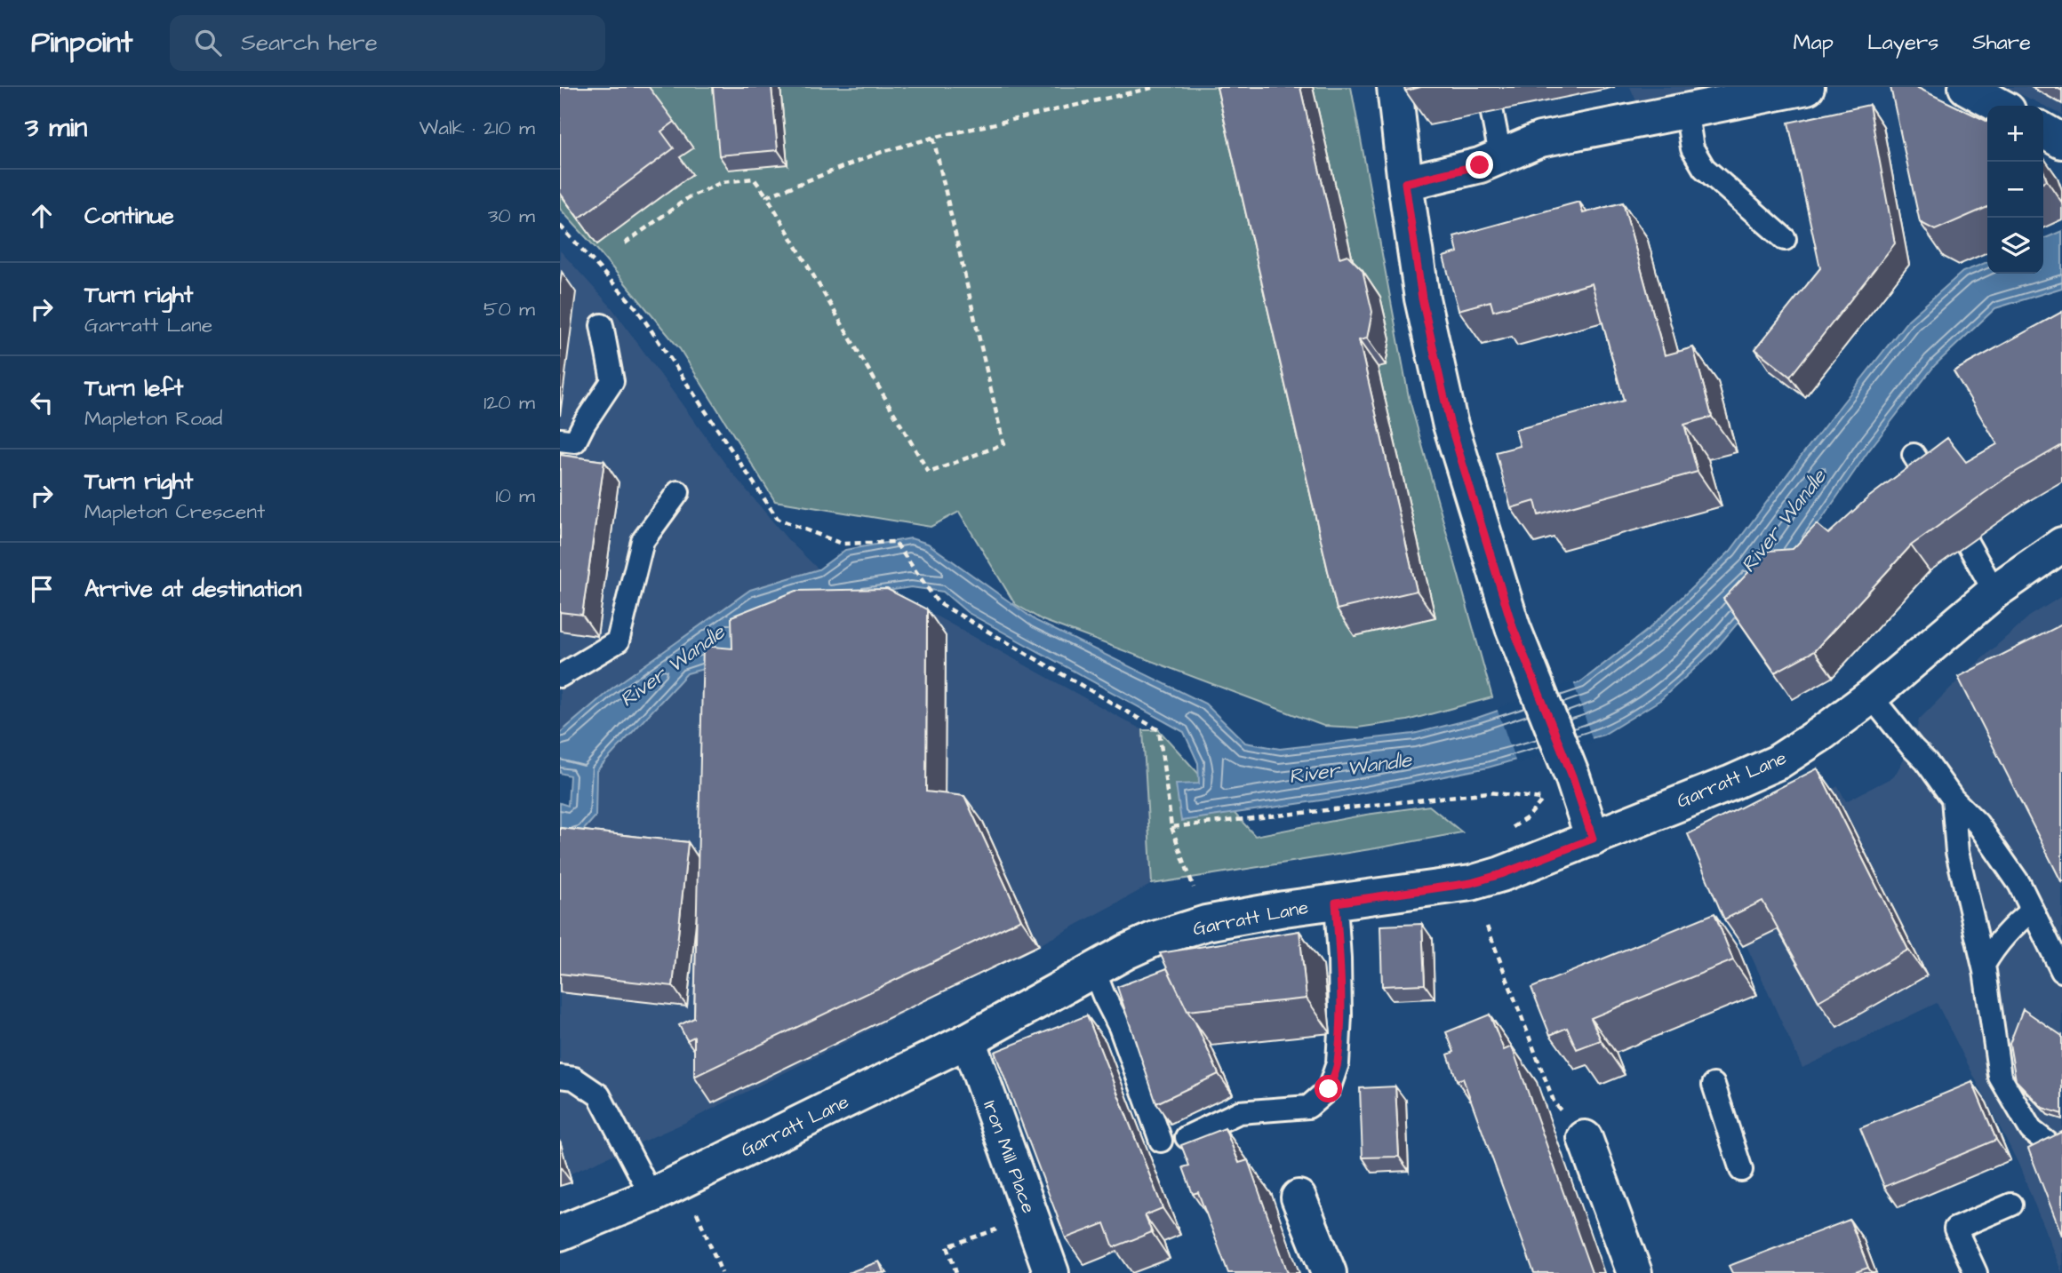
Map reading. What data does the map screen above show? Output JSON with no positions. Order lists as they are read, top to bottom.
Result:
{
  "streets": {
    "street": ["Garratt Lane", "Iron Mill Place"]
  },
  "crossings": [
    ["Garratt Lane", "Iron Mill Place"]
  ],
  "water": ["River Wandle"],
  "page": {
    "header": "Pinpoint",
    "search": "Search here",
    "nav": ["Map", "Layers", "Share"],
    "heading": ["3 min", "Walk · 210 m"],
    "map_buttons": ["+", "−"],
    "list": [
      ["Continue", "30 m"],
      ["Turn right", "Garratt Lane", "50 m"],
      ["Turn left", "Mapleton Road", "120 m"],
      ["Turn right", "Mapleton Crescent", "10 m"],
      "Arrive at destination"
    ]
  }
}
